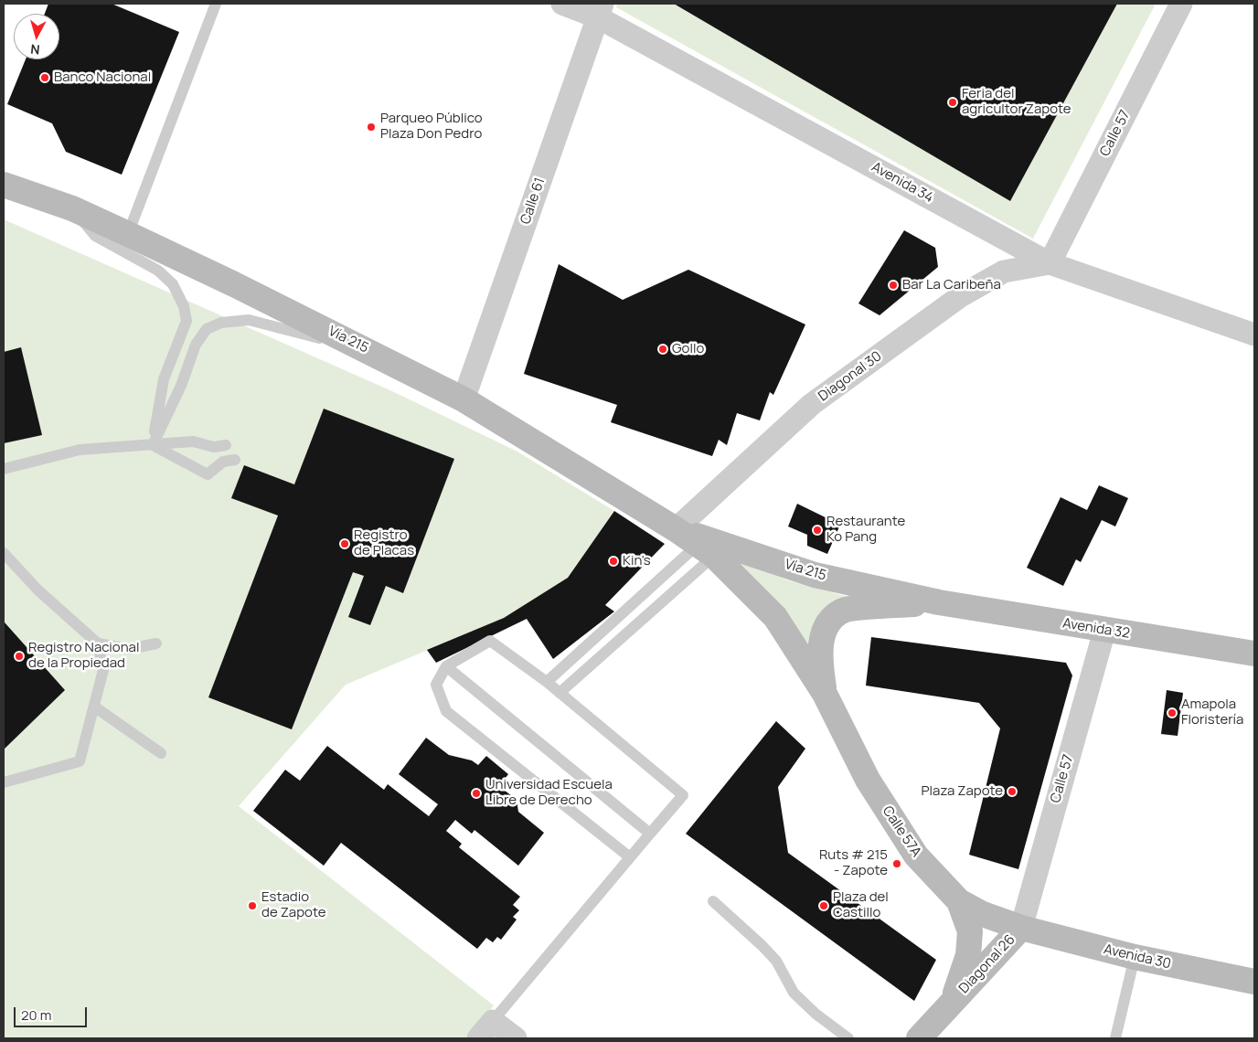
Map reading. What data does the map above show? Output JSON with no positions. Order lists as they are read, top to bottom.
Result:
{
  "streets": {
    "main road": [
      "Vía 215",
      "Avenida 32",
      "Calle 57A",
      "Avenida 30",
      "Diagonal 26"
    ],
    "street": [
      "Calle 57",
      "Avenida 34",
      "Calle 61",
      "Diagonal 30"
    ]
  },
  "crossings": [
    ["Calle 57", "Avenida 34"],
    ["Calle 57", "Diagonal 30"],
    ["Calle 57", "Avenida 32"],
    ["Calle 57", "Calle 57A"],
    ["Calle 57", "Avenida 30"],
    ["Calle 57", "Diagonal 26"],
    ["Avenida 34", "Calle 61"],
    ["Avenida 34", "Diagonal 30"],
    ["Calle 61", "Vía 215"],
    ["Vía 215", "Diagonal 30"],
    ["Vía 215", "Avenida 32"],
    ["Vía 215", "Calle 57A"],
    ["Calle 57A", "Avenida 30"],
    ["Calle 57A", "Diagonal 26"],
    ["Avenida 30", "Diagonal 26"]
  ],
  "places": [
    "Banco Nacional",
    "Feria del agricultor Zapote",
    "Parqueo Público Plaza Don Pedro",
    "Bar La Caribeña",
    "Gollo",
    "Restaurante Ko Pang",
    "Registro de Placas",
    "Kin's",
    "Registro Nacional de la Propiedad",
    "Amapola Floristería",
    "Plaza Zapote",
    "Universidad Escuela Libre de Derecho",
    "Ruts # 215 - Zapote",
    "Estadio de Zapote",
    "Plaza del Castillo"
  ],
  "scale_bar": "20 m",
  "north": "bottom"
}
